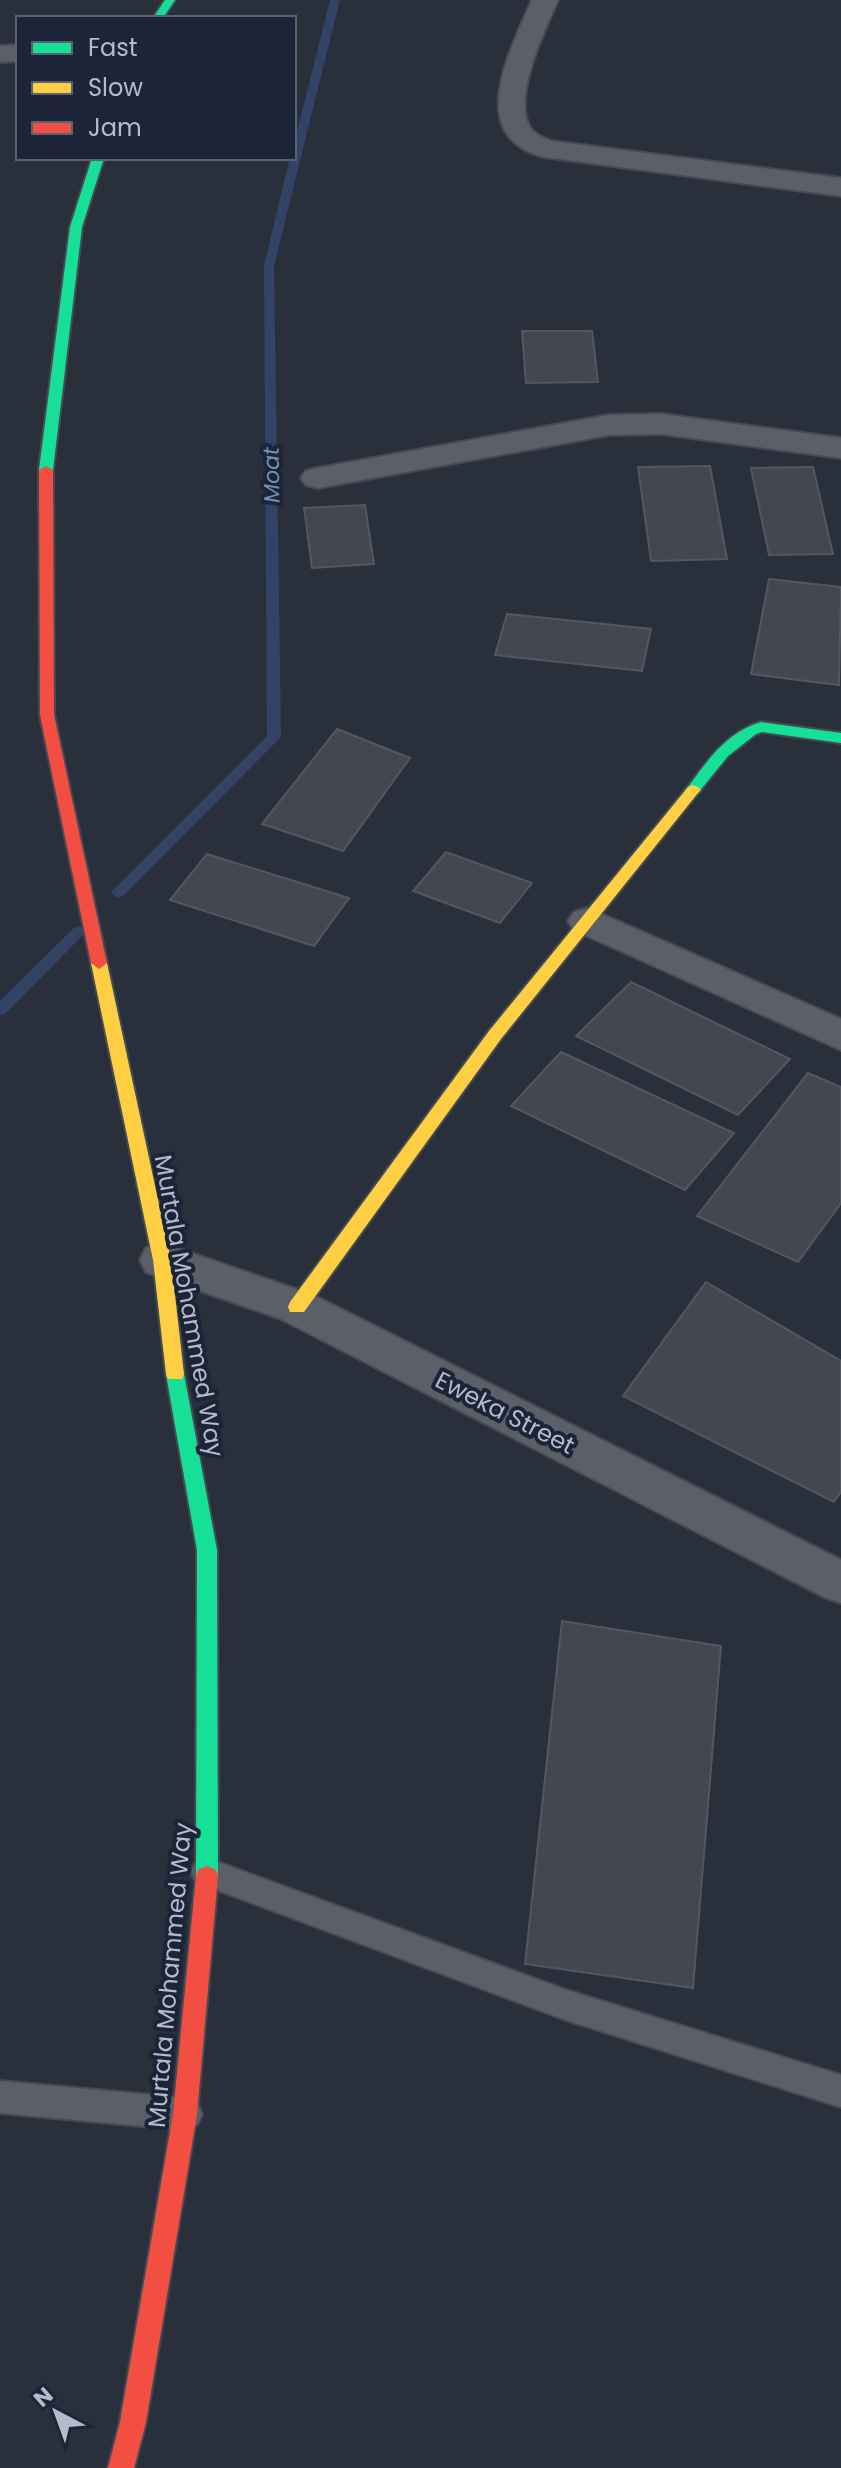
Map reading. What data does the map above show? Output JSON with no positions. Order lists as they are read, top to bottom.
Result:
{
  "streets": {
    "street": ["Murtala Mohammed Way", "Eweka Street"]
  },
  "crossings": [
    ["Murtala Mohammed Way", "Eweka Street"]
  ],
  "water": ["Moat"],
  "legend": ["Fast", "Slow", "Jam"],
  "north": "top left"
}
